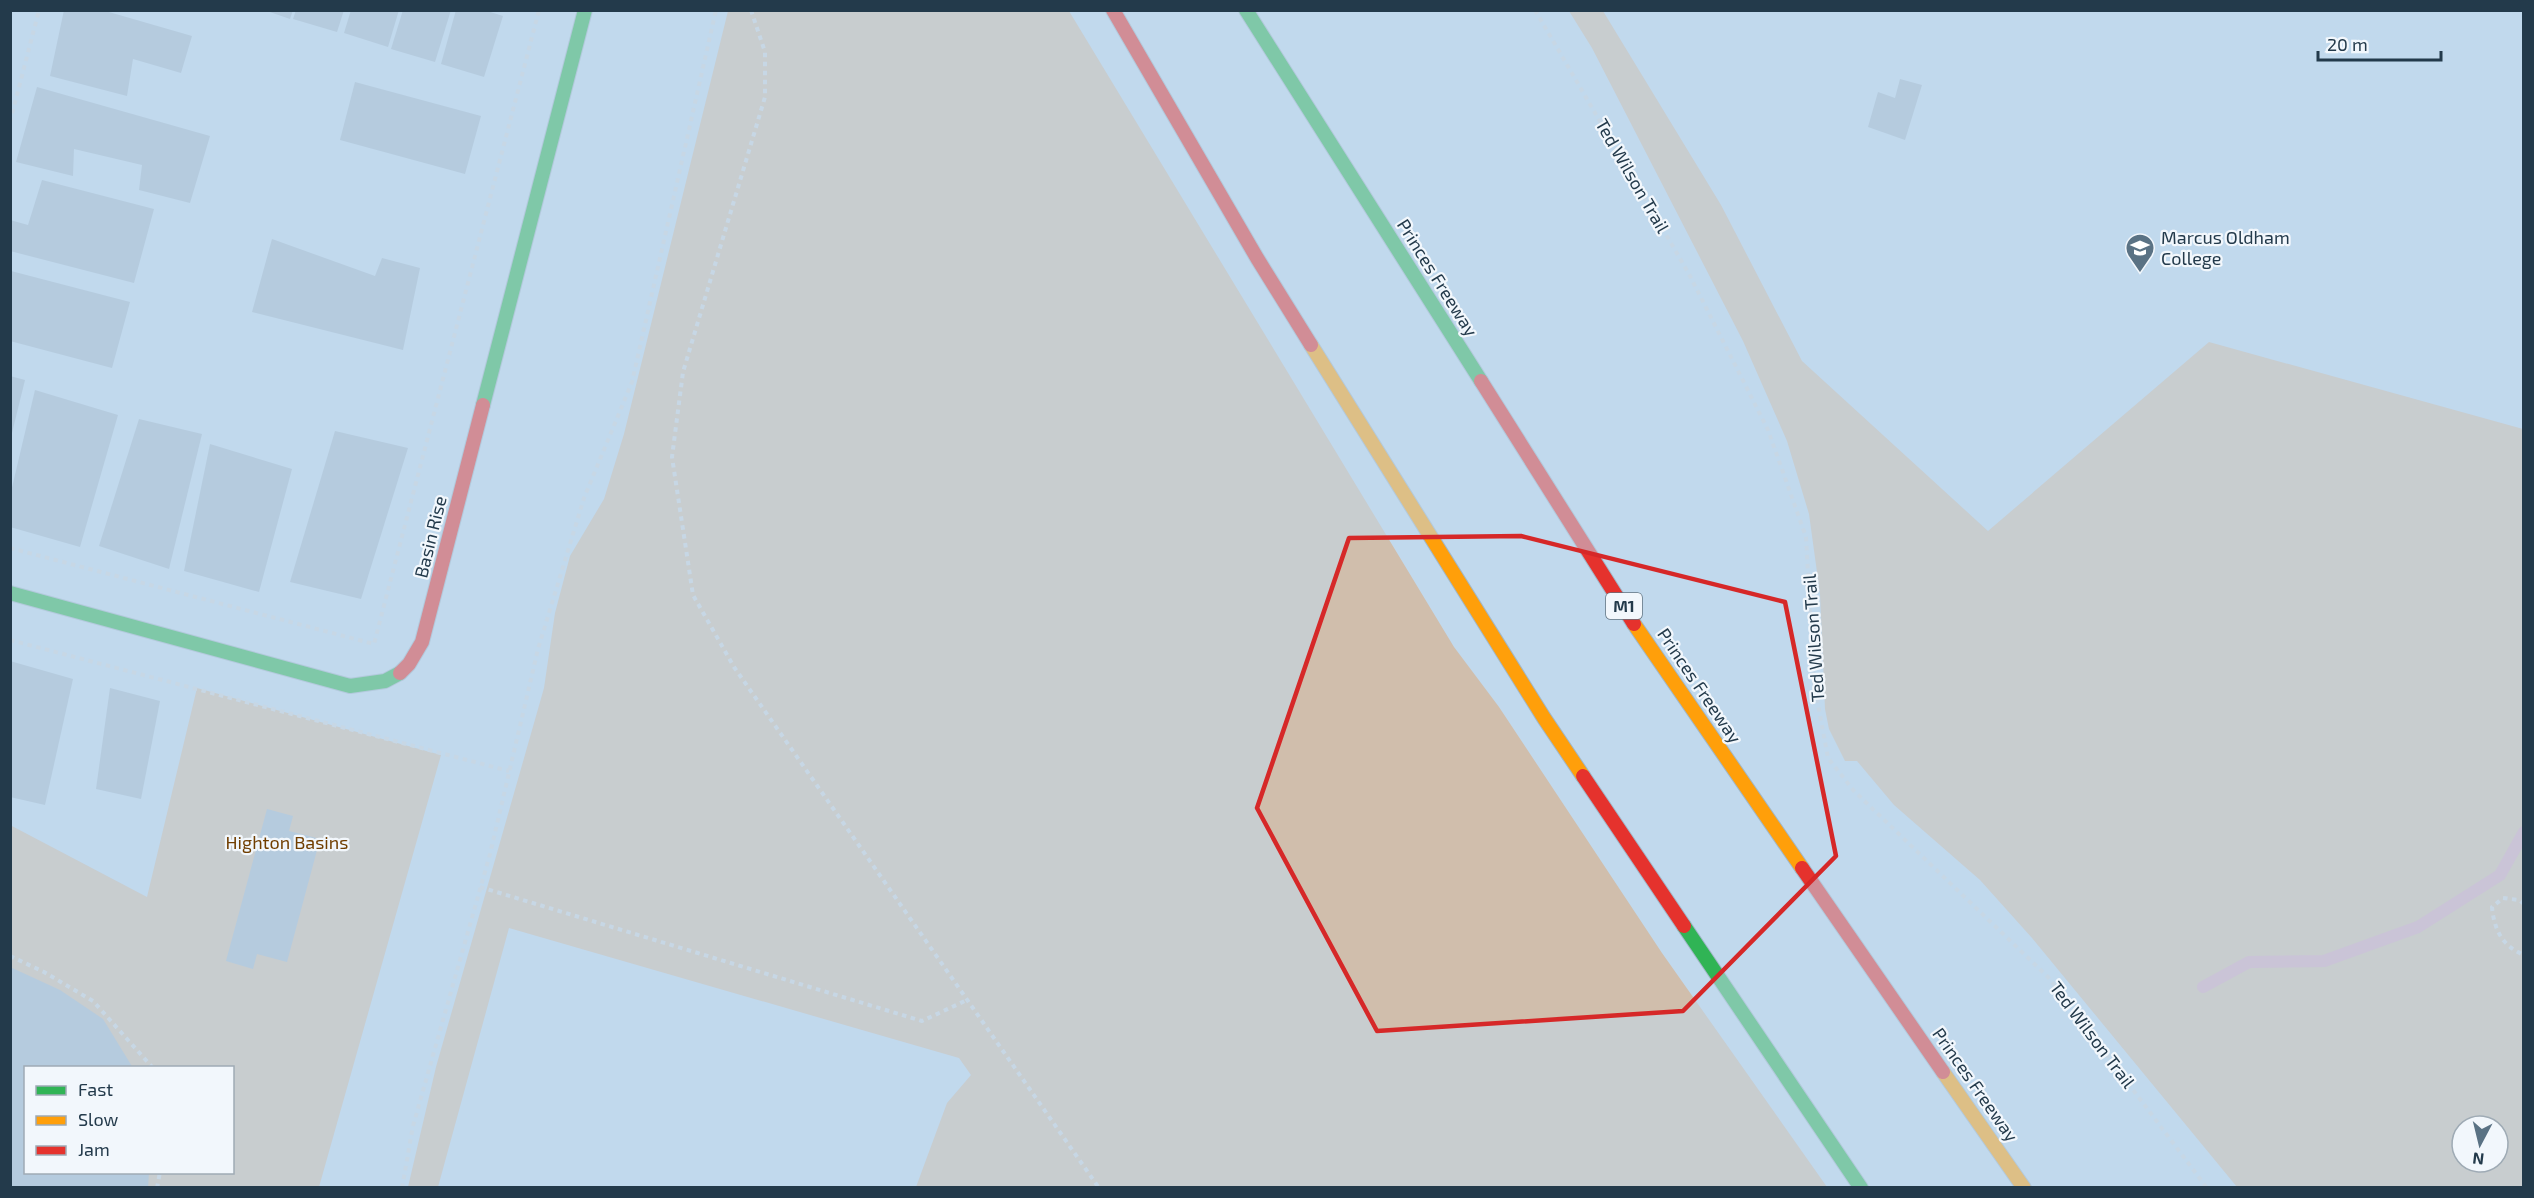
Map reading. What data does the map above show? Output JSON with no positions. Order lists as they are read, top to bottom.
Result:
{
  "streets": {
    "main road": ["Princes Freeway", "Basin Rise", "M1"],
    "path": ["Ted Wilson Trail"]
  },
  "parks": ["Highton Basins"],
  "places": {
    "school or university": ["Marcus Oldham College"]
  },
  "legend": ["Fast", "Slow", "Jam"],
  "scale_bar": "20 m",
  "north": "bottom"
}
